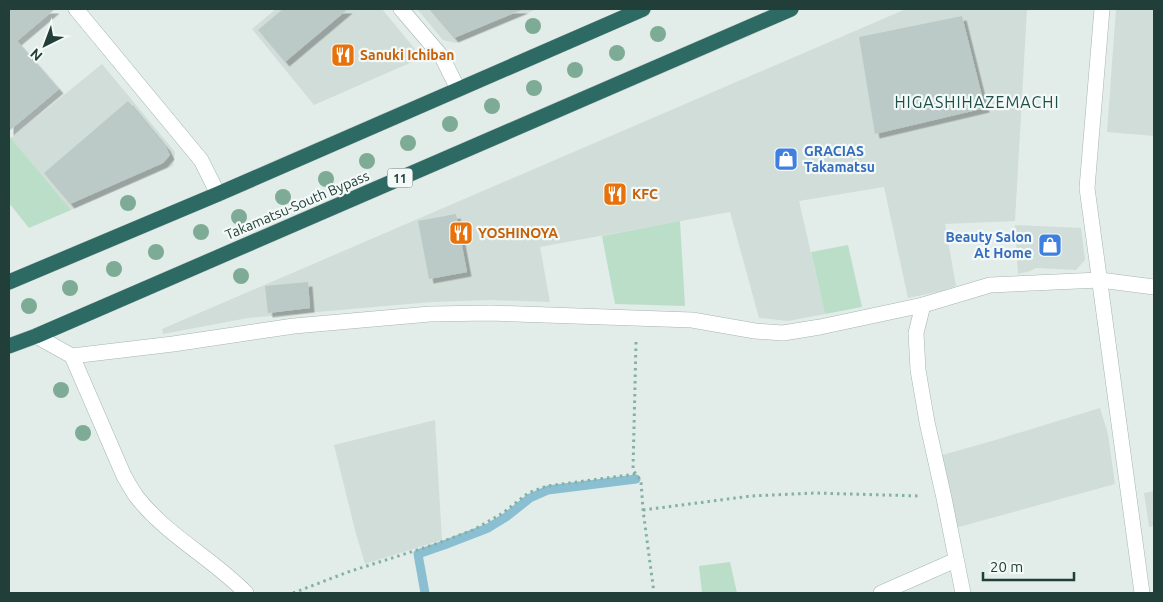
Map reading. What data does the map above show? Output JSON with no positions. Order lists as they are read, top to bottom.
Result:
{
  "streets": {
    "highway": ["11", "Takamatsu-South Bypass"]
  },
  "districts": ["HIGASHIHAZEMACHI"],
  "places": {
    "restaurant": ["Sanuki Ichiban", "KFC", "YOSHINOYA"],
    "shop": ["GRACIAS Takamatsu", "Beauty Salon At Home"]
  },
  "scale_bar": "20 m",
  "north": "bottom left"
}
